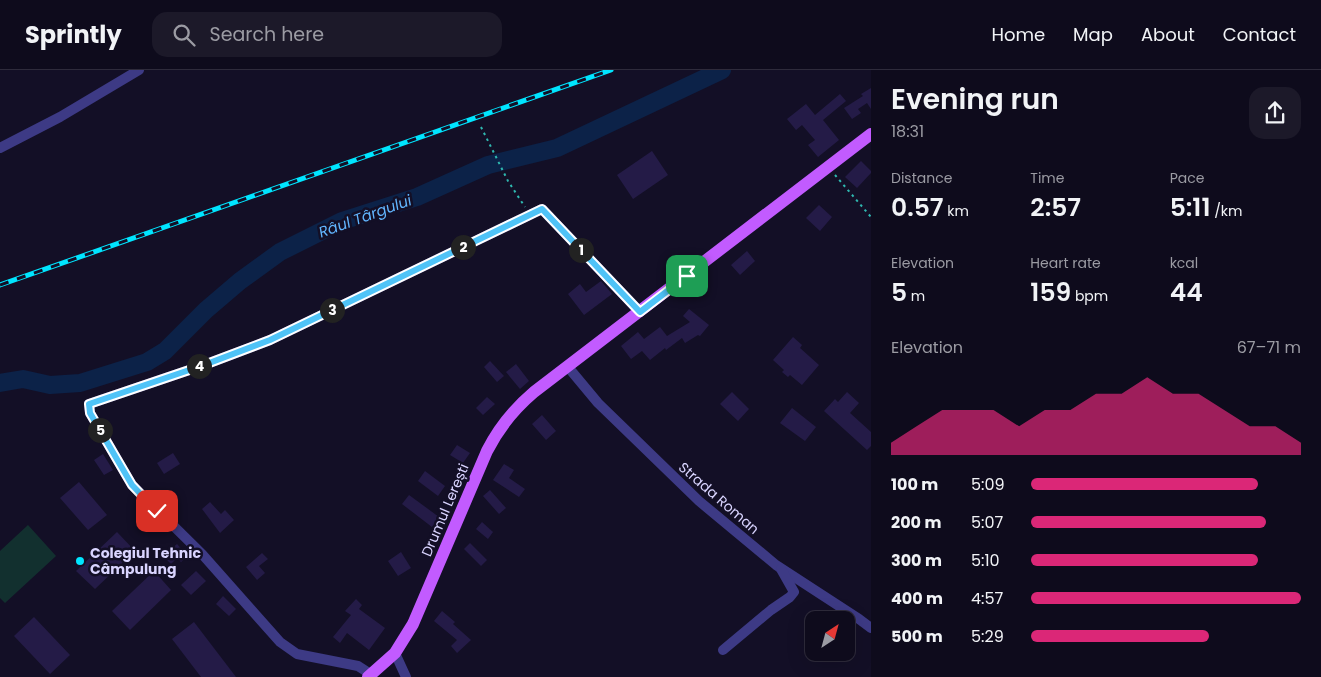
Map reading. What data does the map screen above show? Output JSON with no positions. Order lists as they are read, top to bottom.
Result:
{
  "streets": {
    "main road": ["Drumul Lerești"],
    "street": ["Strada Roman"]
  },
  "crossings": [
    ["Strada Roman", "Drumul Lerești"]
  ],
  "water": ["Râul Târgului"],
  "places": ["Colegiul Tehnic Câmpulung"],
  "north": "top right",
  "page": {
    "header": "Sprintly",
    "search": "Search here",
    "nav": [
      "Home",
      "Map",
      "About",
      "Contact"
    ],
    "heading": ["Evening run", "18:31"],
    "stats": [
      ["Distance", "0.57 km"],
      ["Time", "2:57"],
      ["Pace", "5:11 /km"],
      ["Elevation", "5 m"],
      ["Heart rate", "159 bpm"],
      ["kcal", "44"]
    ],
    "pins": [
      "2",
      "1",
      "3",
      "4",
      "5"
    ],
    "chart": ["Elevation", "67–71 m"],
    "list": [
      {
        "name": "100 m",
        "note": "5:09"
      },
      {
        "name": "200 m",
        "note": "5:07"
      },
      {
        "name": "300 m",
        "note": "5:10"
      },
      {
        "name": "400 m",
        "note": "4:57"
      },
      {
        "name": "500 m",
        "note": "5:29"
      }
    ]
  }
}
